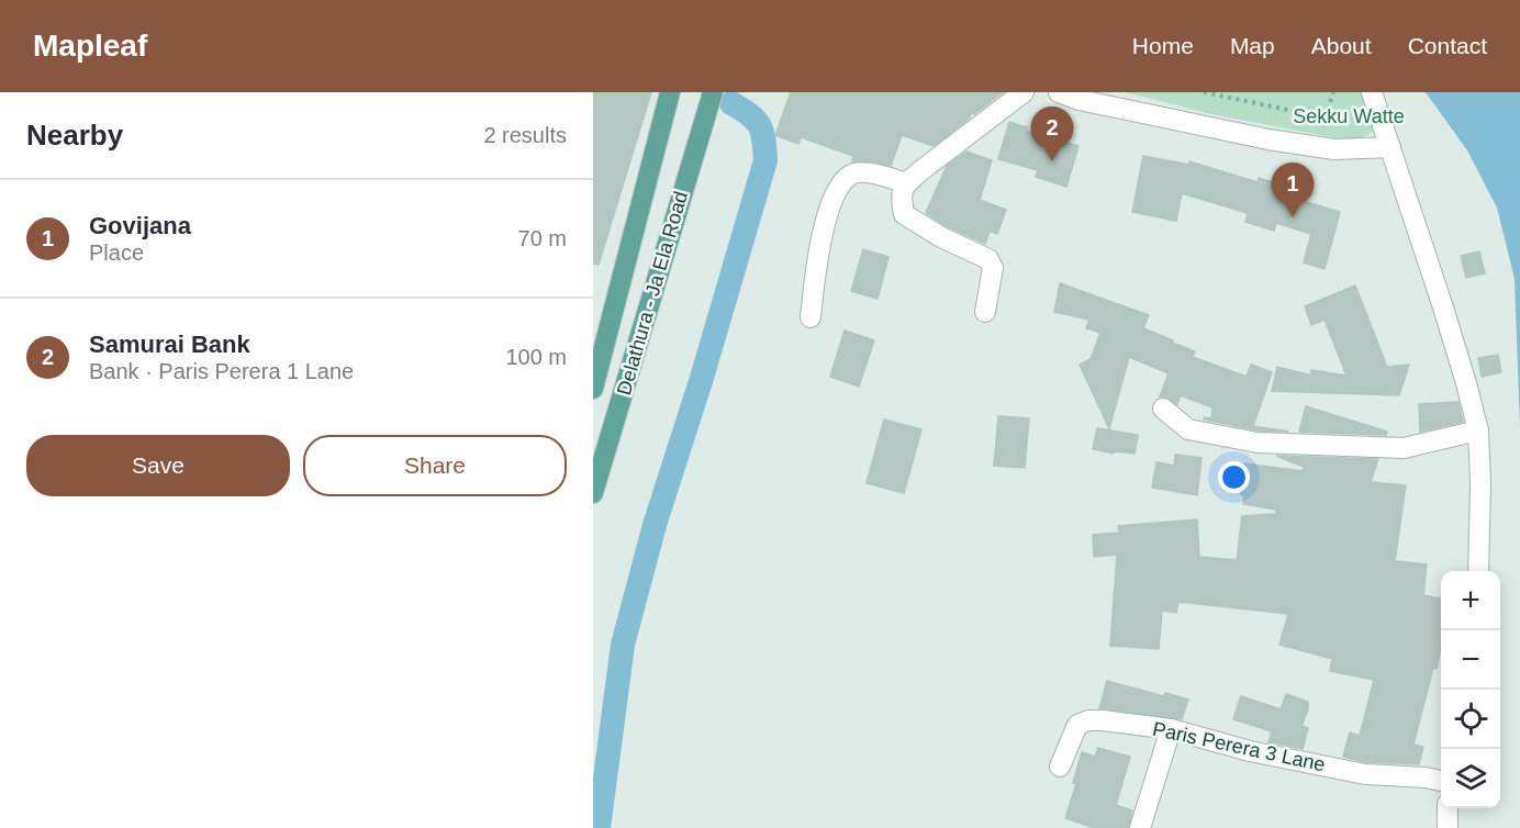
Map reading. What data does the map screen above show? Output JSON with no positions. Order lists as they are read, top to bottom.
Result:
{
  "streets": {
    "main road": ["Delathura - Ja Ela Road"],
    "street": ["Paris Perera 3 Lane"]
  },
  "parks": ["Sekku Watte"],
  "page": {
    "header": "Mapleaf",
    "nav": [
      "Home",
      "Map",
      "About",
      "Contact"
    ],
    "heading": ["Nearby", "2 results"],
    "pins": ["2", "1"],
    "list": [
      {
        "mark": "1",
        "name": "Govijana",
        "note": "Place",
        "value": "70 m"
      },
      {
        "mark": "2",
        "name": "Samurai Bank",
        "note": "Bank · Paris Perera 1 Lane",
        "value": "100 m"
      }
    ],
    "buttons": ["Save", "Share"],
    "map_buttons": ["+", "−"]
  }
}
